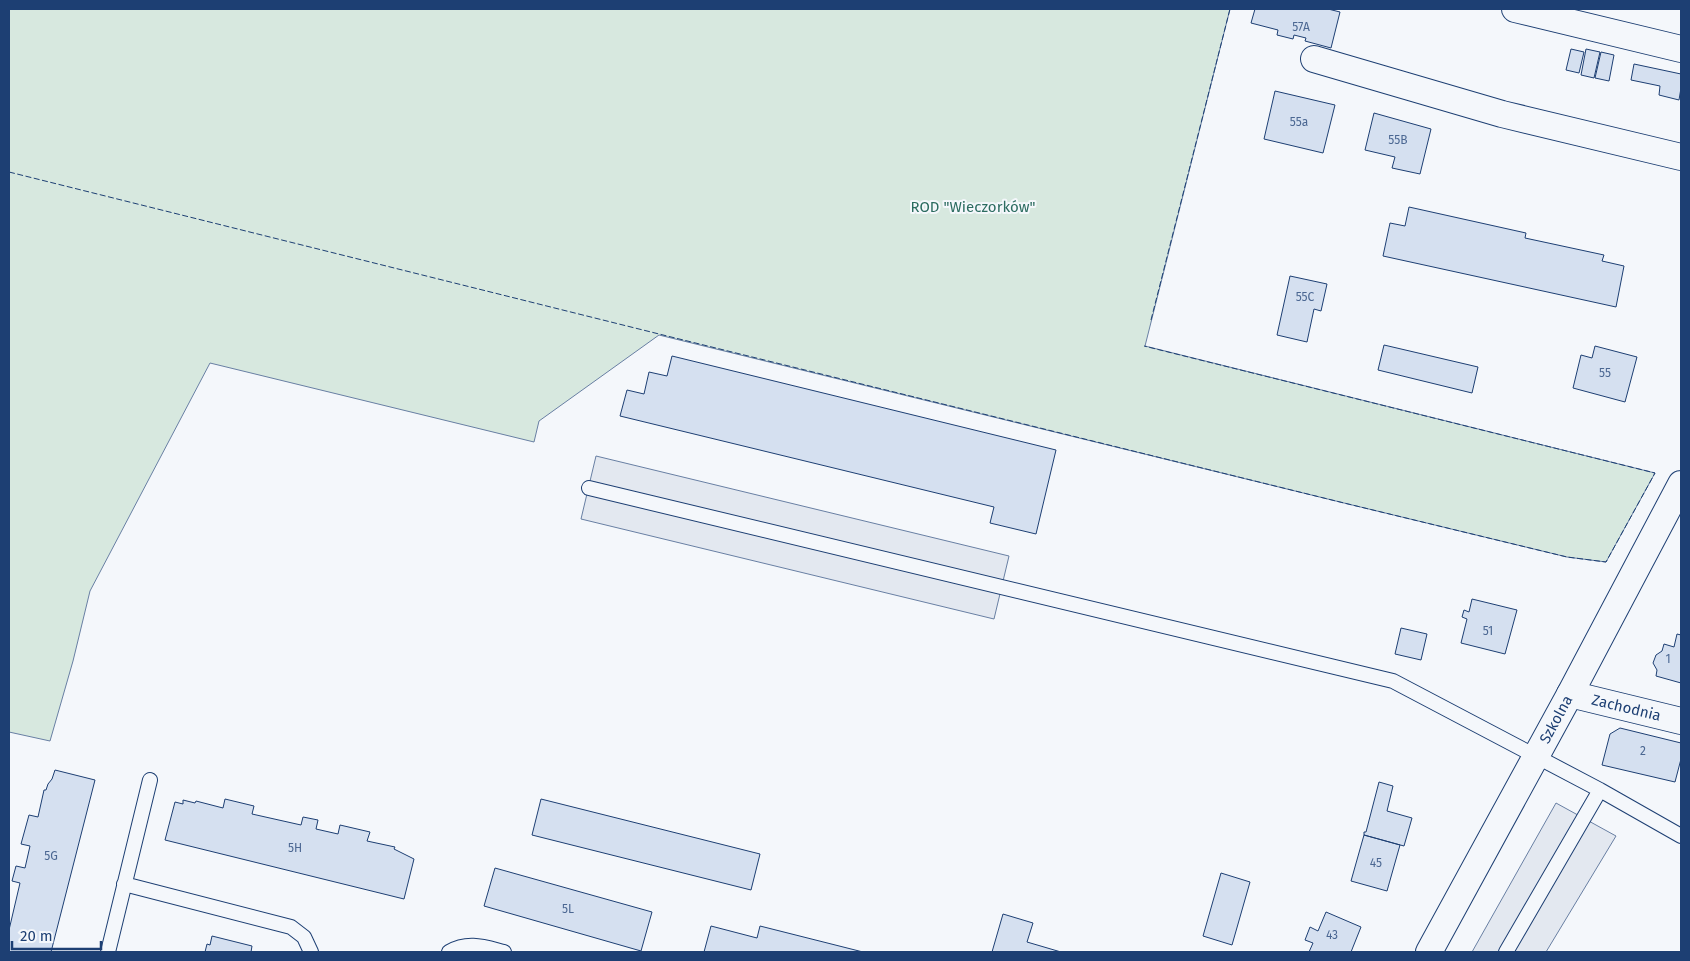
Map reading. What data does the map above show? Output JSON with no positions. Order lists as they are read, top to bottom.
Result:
{
  "streets": {
    "street": ["Zachodnia", "Szkolna"]
  },
  "crossings": [
    ["Zachodnia", "Szkolna"]
  ],
  "parks": ["ROD \"Wieczorków\""],
  "house_numbers": [
    "57A",
    "55a",
    "55B",
    "55C",
    "55",
    "51",
    "1",
    "2",
    "5H",
    "5G",
    "45",
    "5L",
    "43"
  ],
  "scale_bar": "20 m"
}
